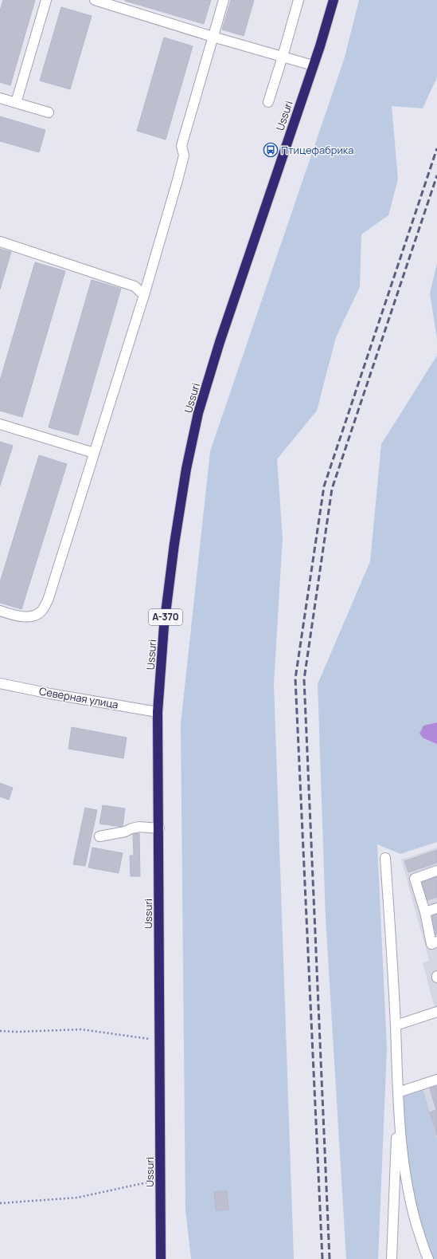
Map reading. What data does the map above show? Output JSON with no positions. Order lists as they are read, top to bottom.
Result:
{
  "streets": {
    "highway": ["Ussuri", "А-370"],
    "street": ["Северная улица"]
  },
  "crossings": [
    ["Ussuri", "Северная улица"]
  ],
  "places": {
    "bus stop": ["Птицефабрика"]
  }
}
